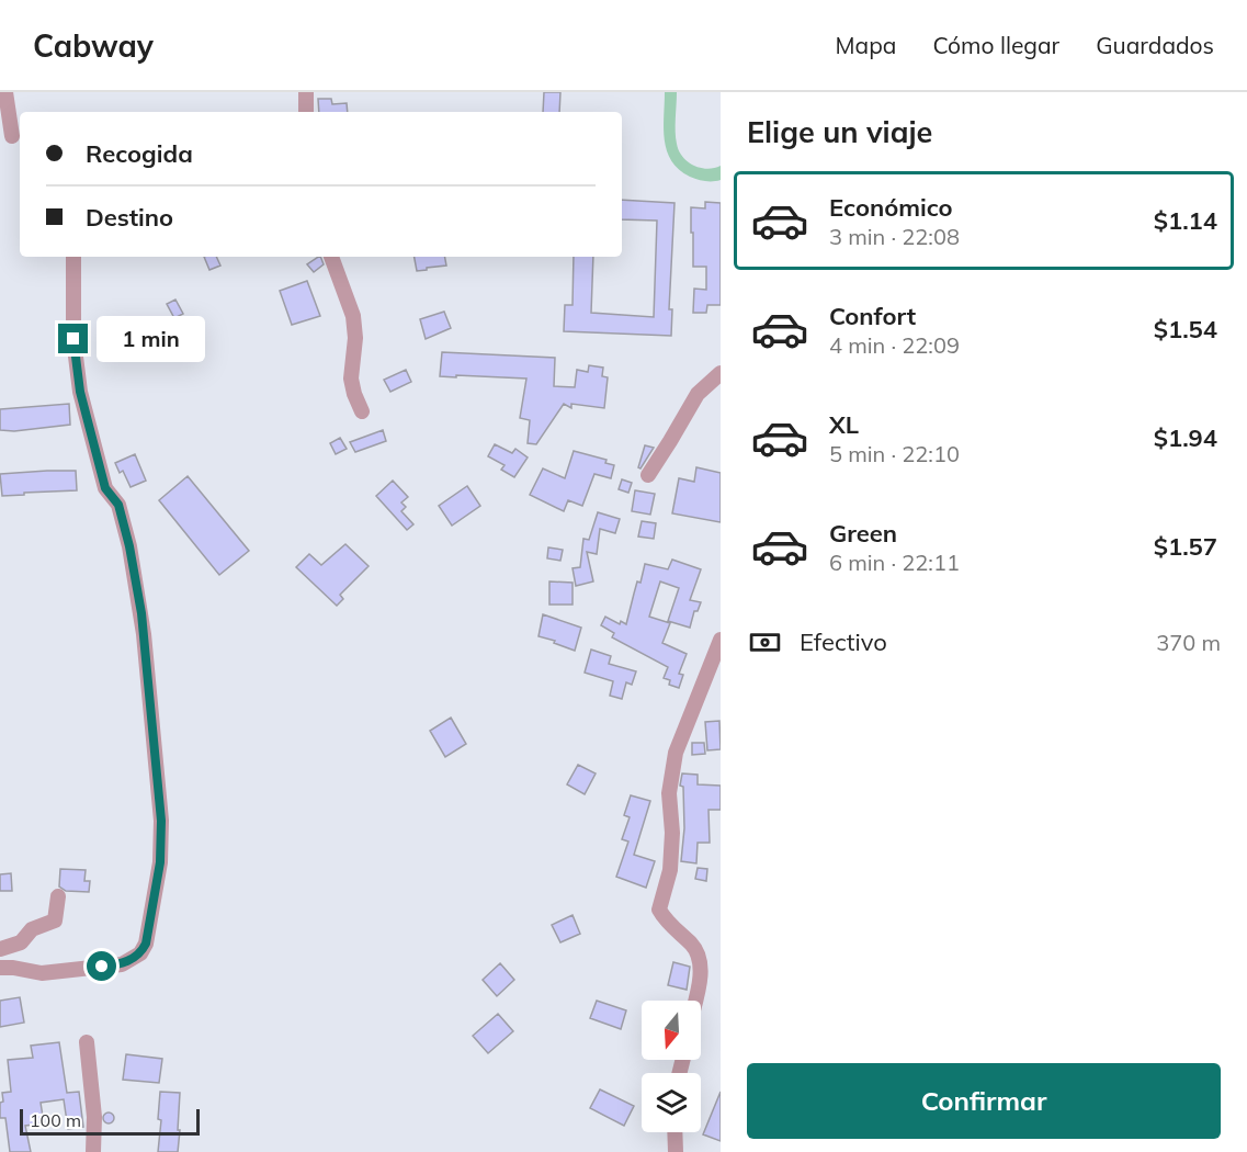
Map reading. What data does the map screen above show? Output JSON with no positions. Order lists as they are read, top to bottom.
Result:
{
  "scale_bar": "100 m",
  "north": "bottom",
  "page": {
    "header": "Cabway",
    "nav": ["Mapa", "Cómo llegar", "Guardados"],
    "heading": "Elige un viaje",
    "banner": ["Recogida", "Destino"],
    "list": [
      {
        "name": "Económico",
        "note": "3 min · 22:08",
        "value": "$1.14"
      },
      {
        "name": "Confort",
        "note": "4 min · 22:09",
        "value": "$1.54"
      },
      {
        "name": "XL",
        "note": "5 min · 22:10",
        "value": "$1.94"
      },
      {
        "name": "Green",
        "note": "6 min · 22:11",
        "value": "$1.57"
      }
    ],
    "bubble": "1 min",
    "pay": ["Efectivo", "370 m"],
    "buttons": "Confirmar",
    "scale": "100 m"
  }
}
